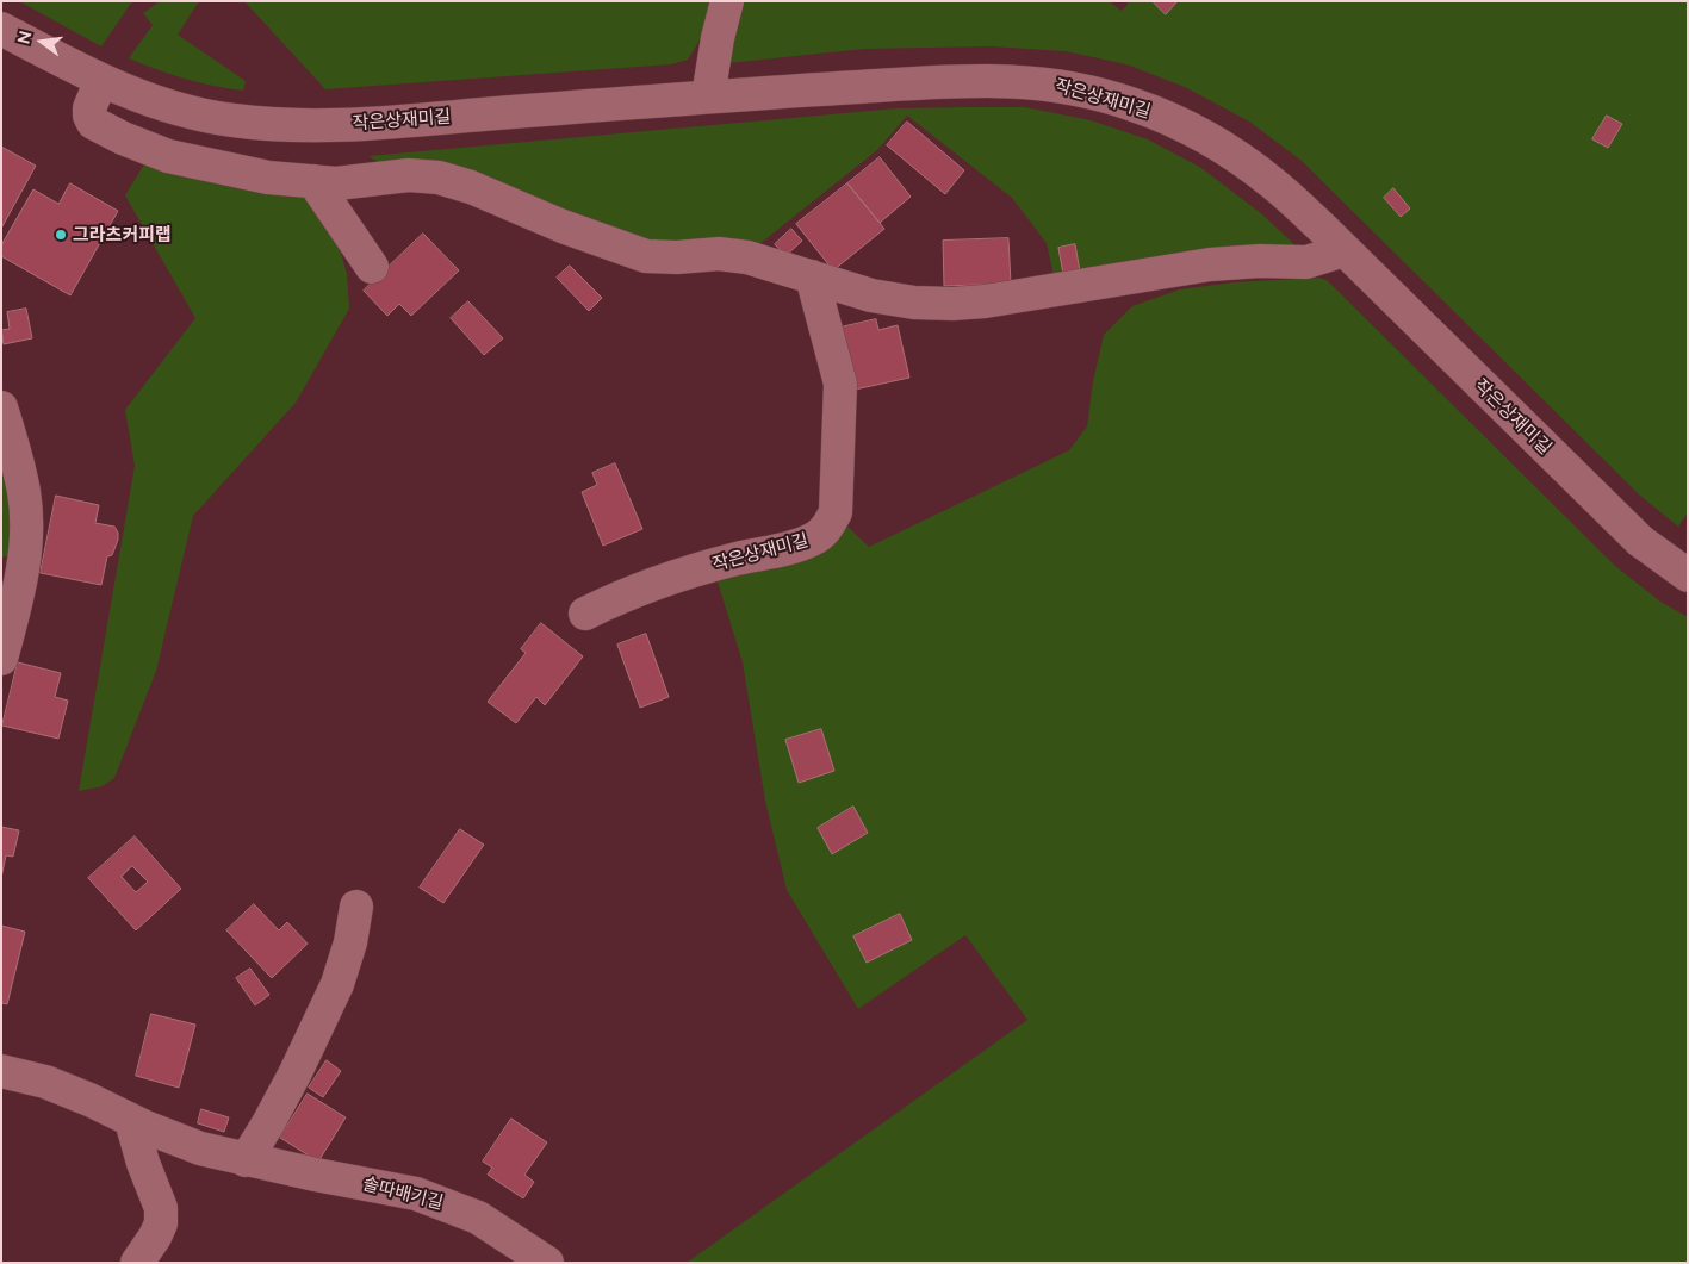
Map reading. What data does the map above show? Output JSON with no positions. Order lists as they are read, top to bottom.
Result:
{
  "streets": {
    "street": ["작은상재미길", "솔따배기길"]
  },
  "places": ["그라츠커피랩"],
  "north": "left"
}
